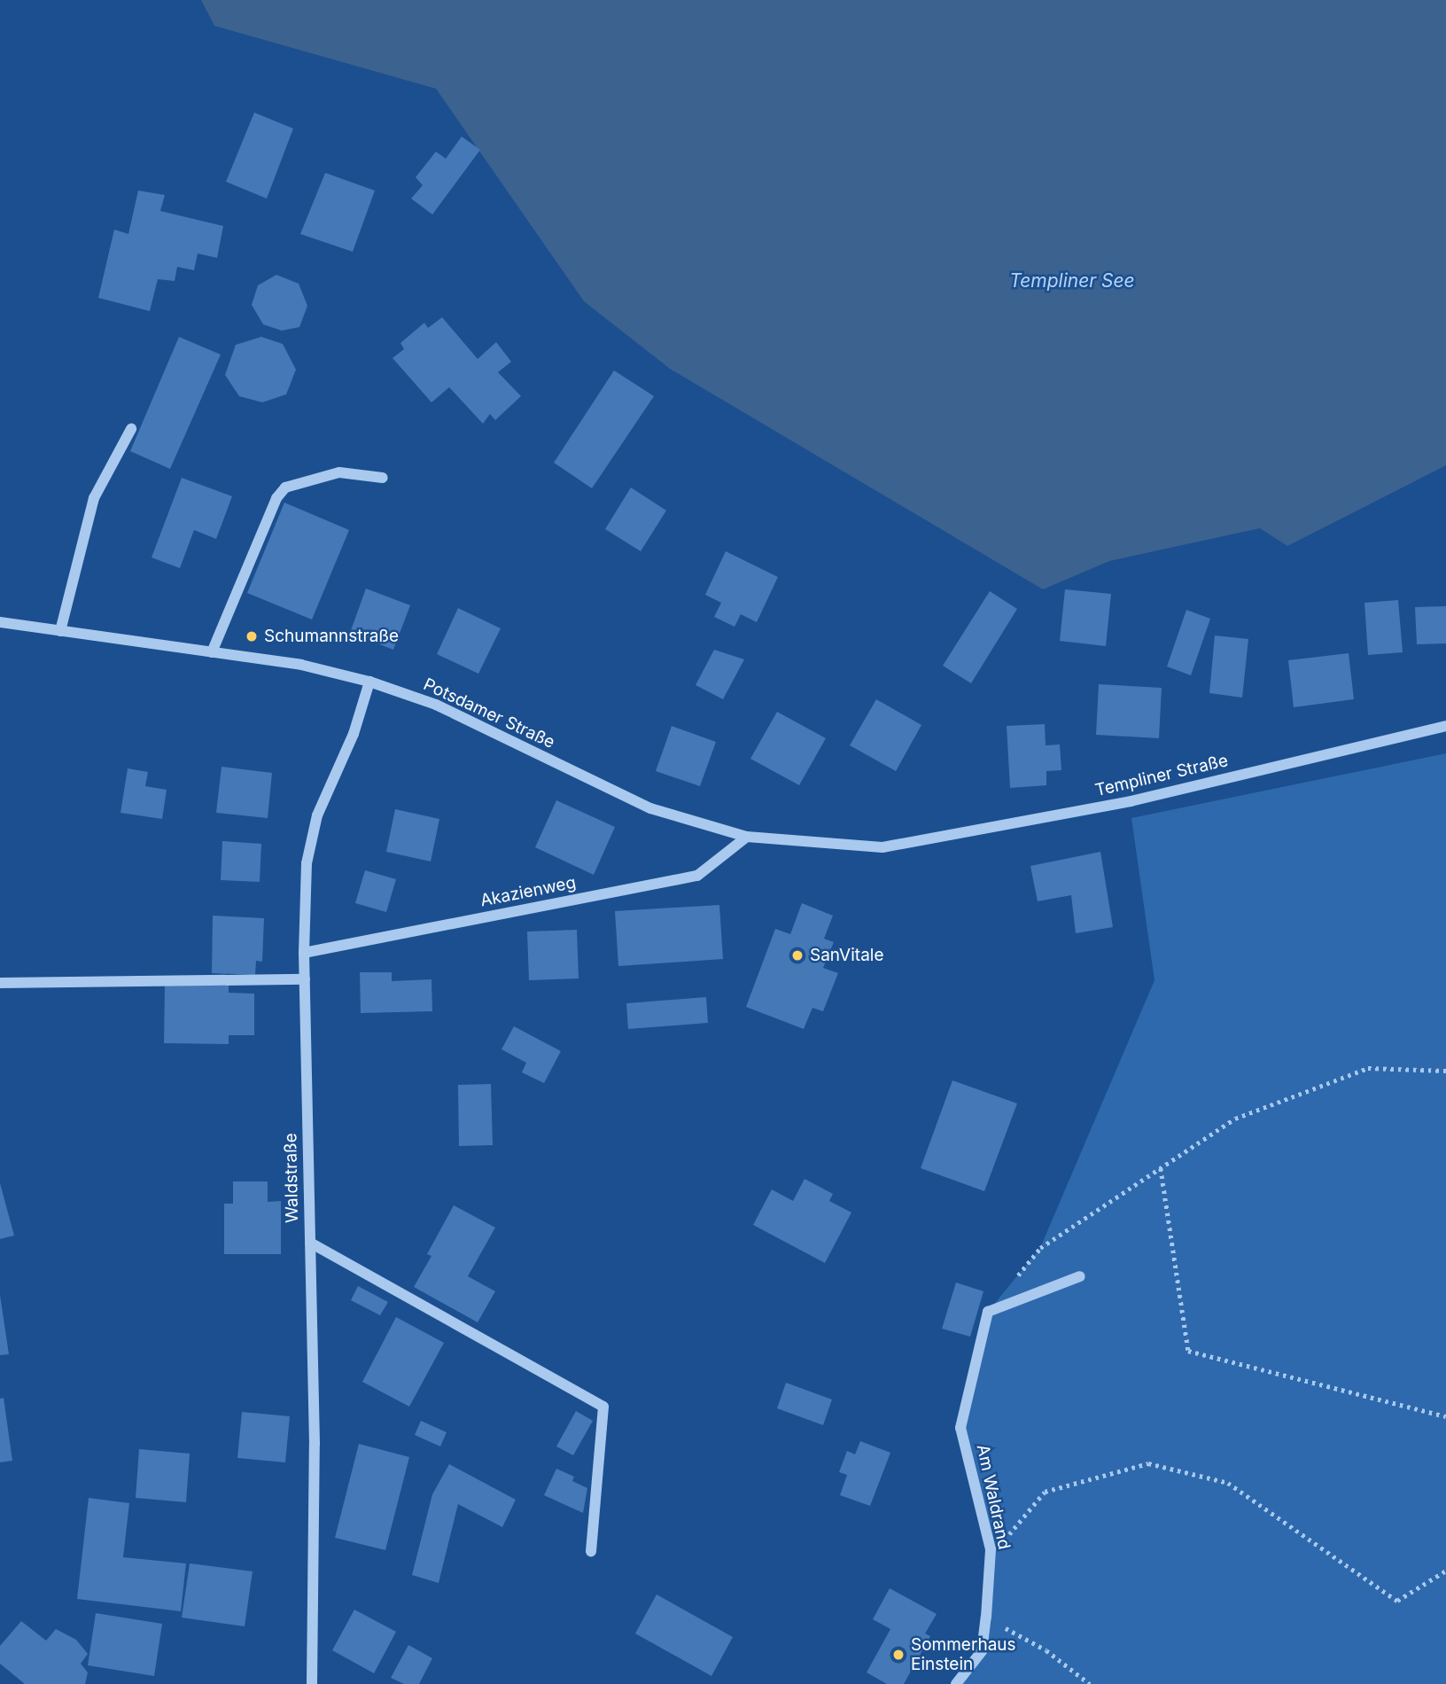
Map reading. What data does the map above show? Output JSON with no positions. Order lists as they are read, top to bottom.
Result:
{
  "streets": {
    "street": [
      "Potsdamer Straße",
      "Templiner Straße",
      "Akazienweg",
      "Waldstraße",
      "Am Waldrand"
    ]
  },
  "crossings": [
    ["Potsdamer Straße", "Templiner Straße"],
    ["Potsdamer Straße", "Akazienweg"],
    ["Potsdamer Straße", "Waldstraße"],
    ["Akazienweg", "Waldstraße"]
  ],
  "water": ["Templiner See"],
  "places": ["Schumannstraße", "SanVitale", "Sommerhaus Einstein"]
}
